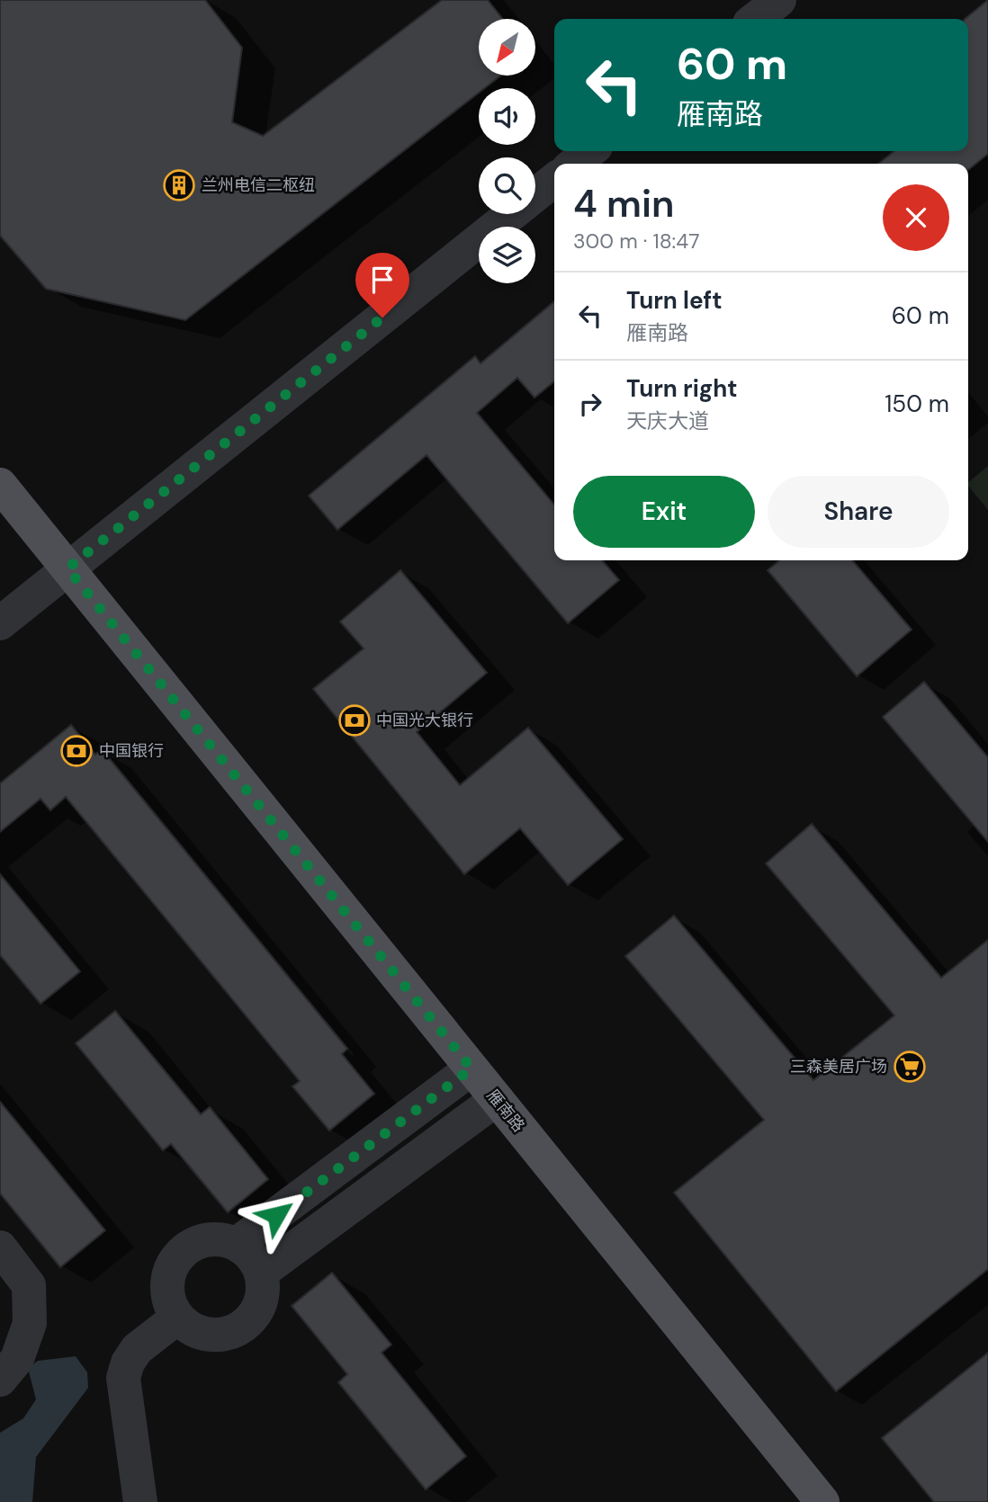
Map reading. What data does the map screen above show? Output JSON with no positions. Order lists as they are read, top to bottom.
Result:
{
  "streets": {
    "main road": ["雁南路"]
  },
  "places": {
    "building": ["兰州电信二枢纽"],
    "bank": ["中国光大银行", "中国银行"],
    "supermarket": ["三森美居广场"]
  },
  "north": "bottom left",
  "page": {
    "turn": ["60 m", "雁南路"],
    "heading": ["4 min", "300 m · 18:47"],
    "list": [
      {
        "name": "Turn left",
        "note": "雁南路",
        "value": "60 m"
      },
      {
        "name": "Turn right",
        "note": "天庆大道",
        "value": "150 m"
      }
    ],
    "buttons": ["Exit", "Share"]
  }
}
